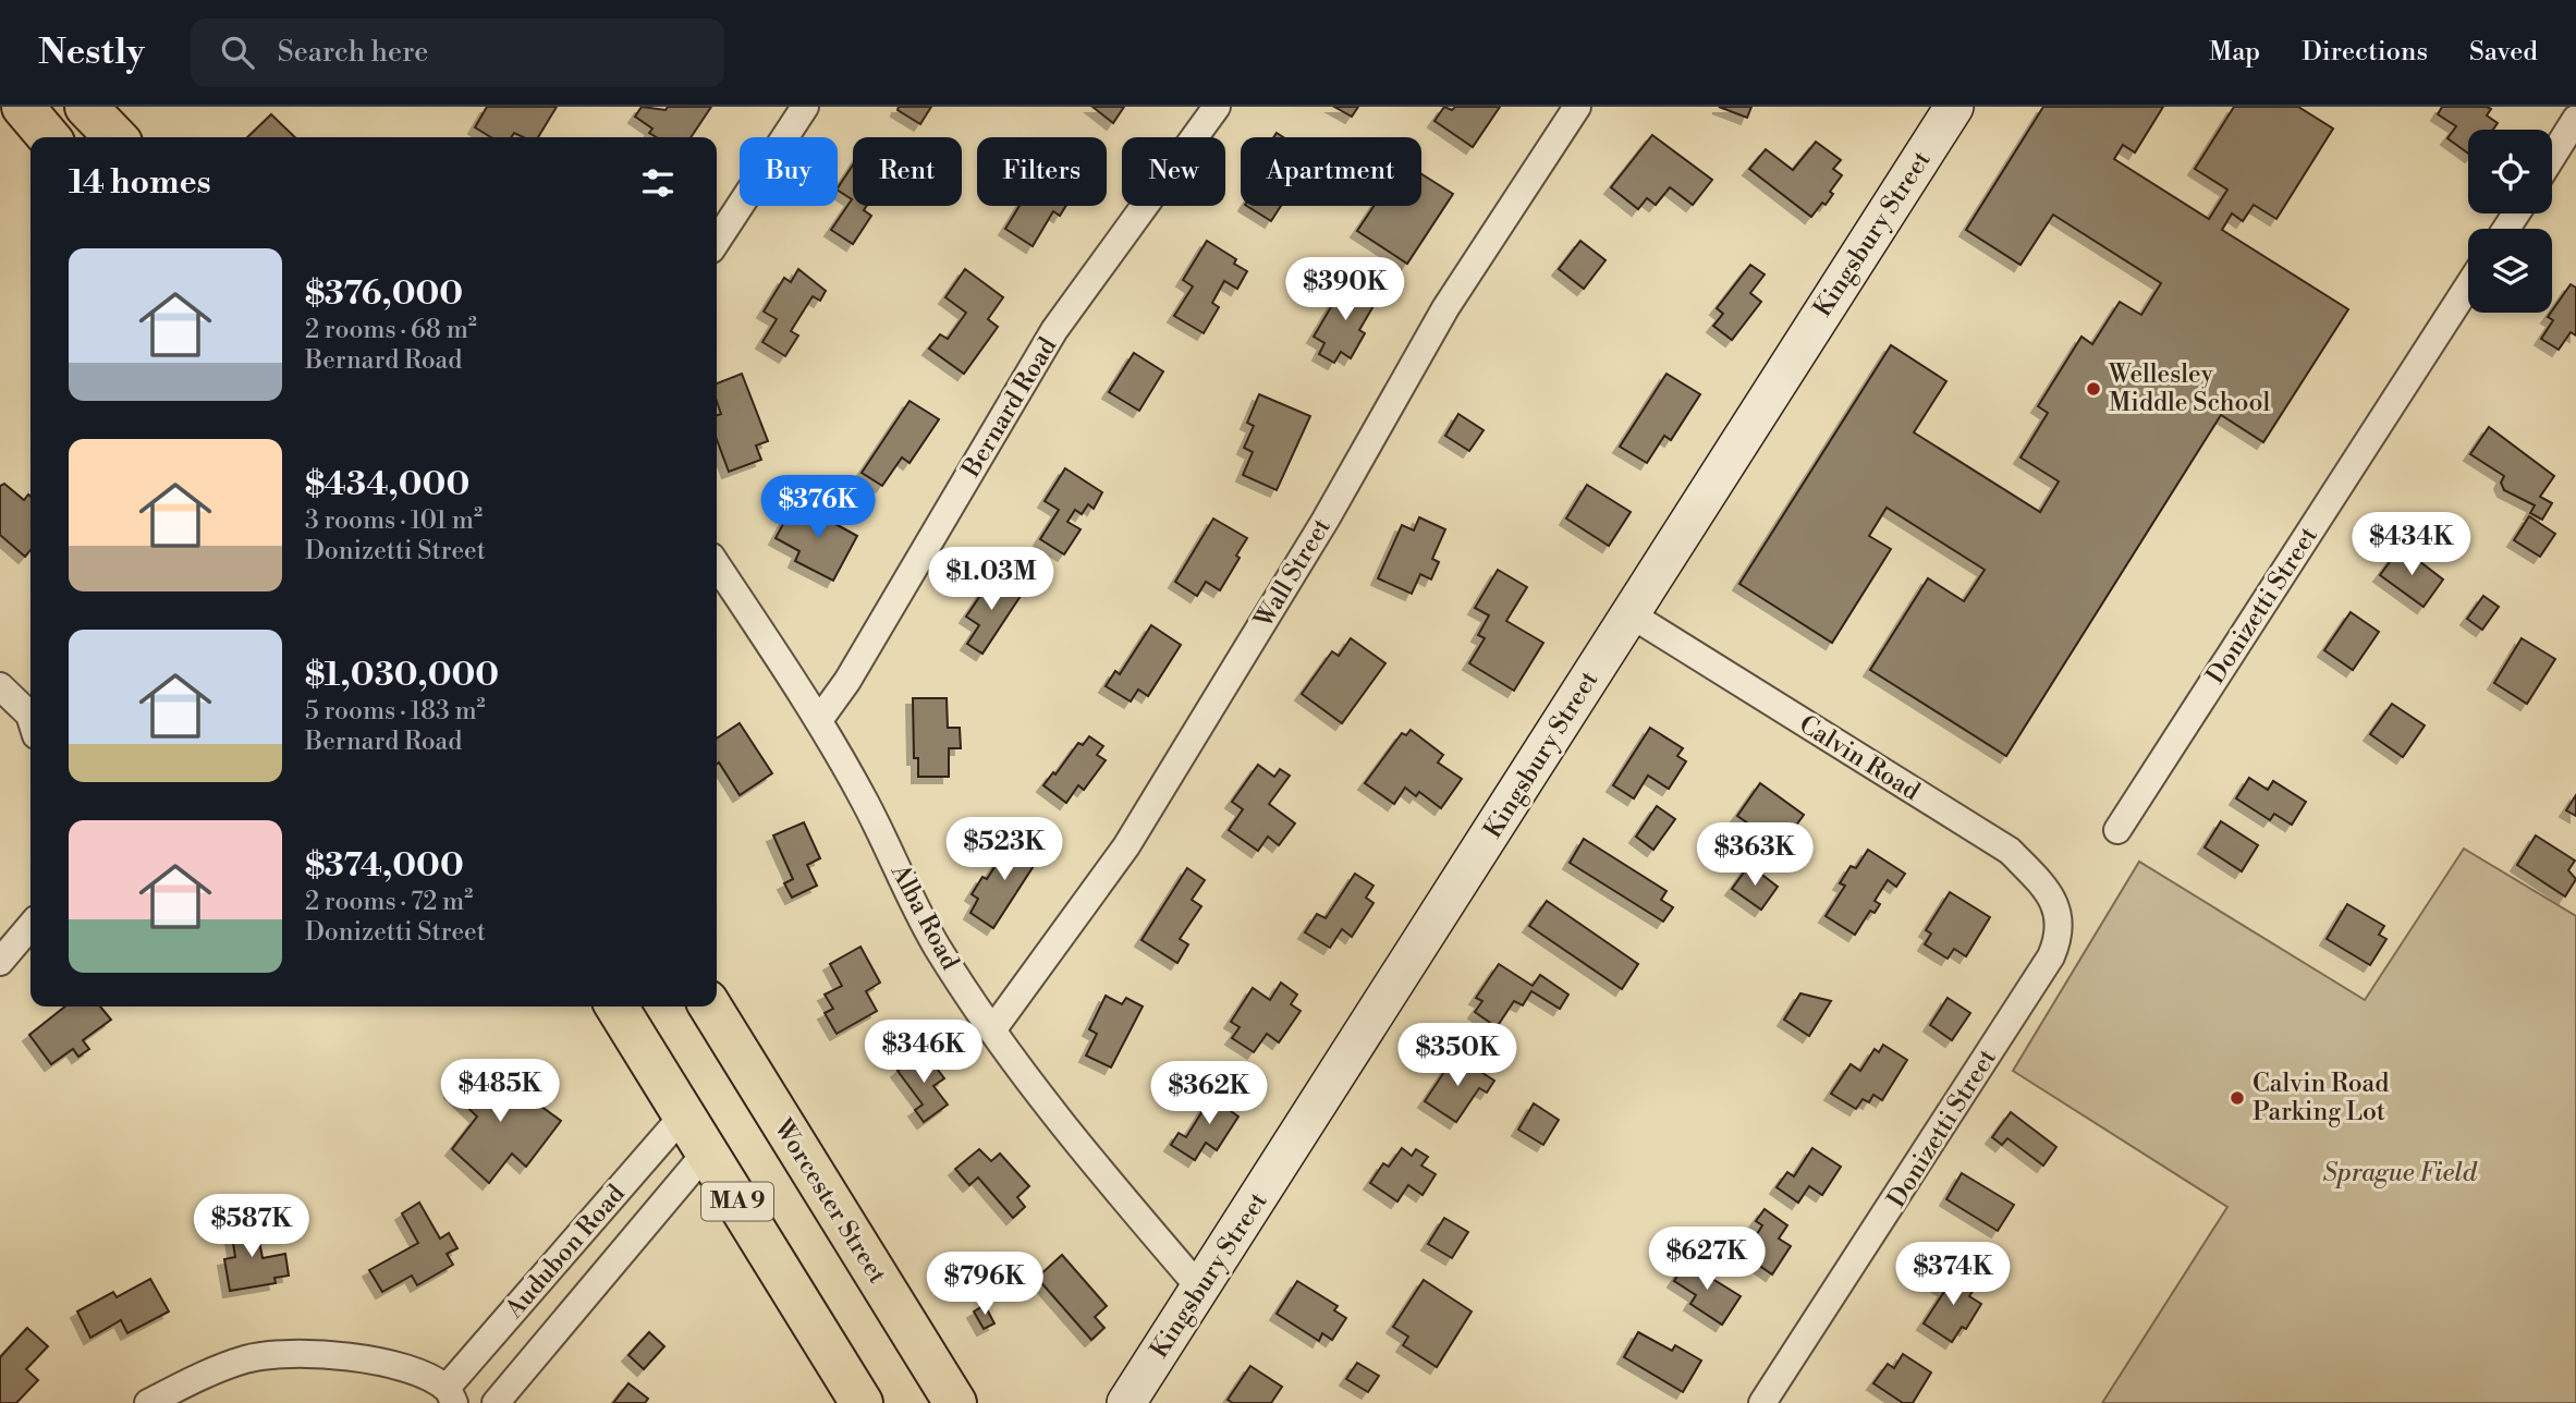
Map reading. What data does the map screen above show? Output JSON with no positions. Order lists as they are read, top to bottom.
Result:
{
  "streets": {
    "highway": ["MA 9", "Worcester Street"],
    "main road": ["Kingsbury Street"],
    "street": [
      "Bernard Road",
      "Wall Street",
      "Donizetti Street",
      "Calvin Road",
      "Alba Road",
      "Audubon Road"
    ]
  },
  "crossings": [
    ["Kingsbury Street", "Calvin Road"],
    ["Kingsbury Street", "Alba Road"],
    ["Bernard Road", "Alba Road"],
    ["Wall Street", "Alba Road"],
    ["Donizetti Street", "Calvin Road"],
    ["MA 9", "Audubon Road"]
  ],
  "parks": ["Sprague Field"],
  "places": ["Wellesley Middle School", "Calvin Road Parking Lot"],
  "page": {
    "header": "Nestly",
    "search": "Search here",
    "nav": ["Map", "Directions", "Saved"],
    "chip": [
      "Buy",
      "Rent",
      "Filters",
      "New",
      "Apartment"
    ],
    "heading": "14 homes",
    "list": [
      {
        "name": "$376,000",
        "note": "2 rooms · 68 m² · Bernard Road"
      },
      {
        "name": "$434,000",
        "note": "3 rooms · 101 m² · Donizetti Street"
      },
      {
        "name": "$1,030,000",
        "note": "5 rooms · 183 m² · Bernard Road"
      },
      {
        "name": "$374,000",
        "note": "2 rooms · 72 m² · Donizetti Street"
      }
    ],
    "price": [
      "$390K",
      "$376K",
      "$434K",
      "$1.03M",
      "$523K",
      "$363K",
      "$346K",
      "$350K",
      "$485K",
      "$362K",
      "$587K",
      "$627K",
      "$374K",
      "$796K"
    ]
  }
}
